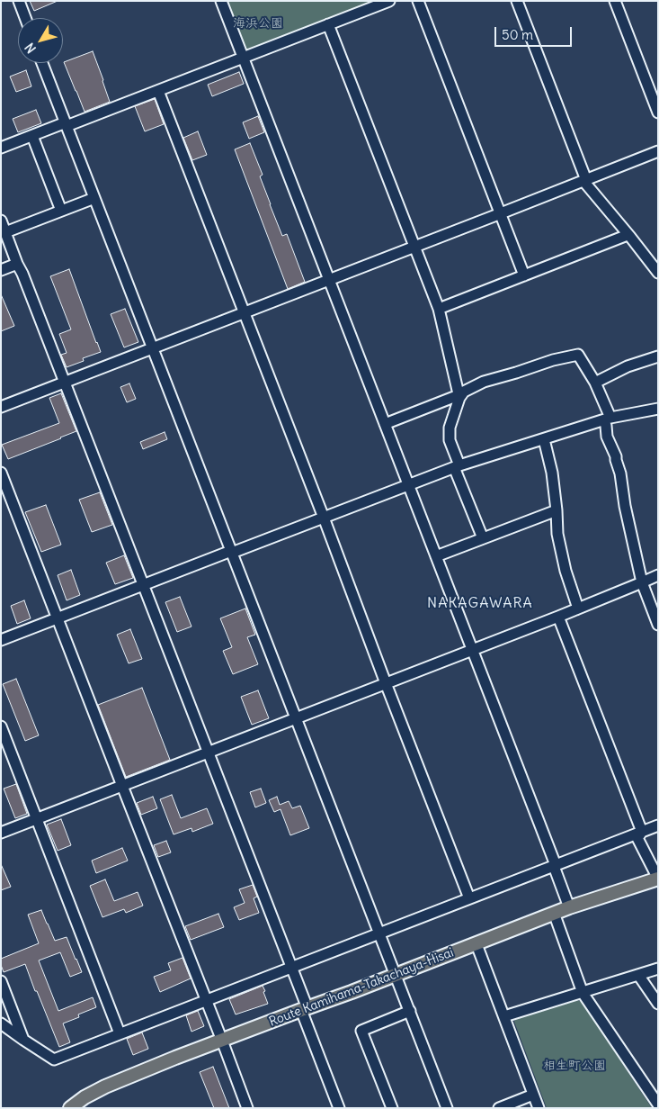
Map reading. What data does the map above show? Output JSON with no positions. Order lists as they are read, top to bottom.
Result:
{
  "streets": {
    "main road": ["Route Kamihama-Takachaya-Hisai"]
  },
  "districts": ["NAKAGAWARA"],
  "parks": ["海浜公園", "相生町公園"],
  "scale_bar": "50 m",
  "north": "bottom left"
}
